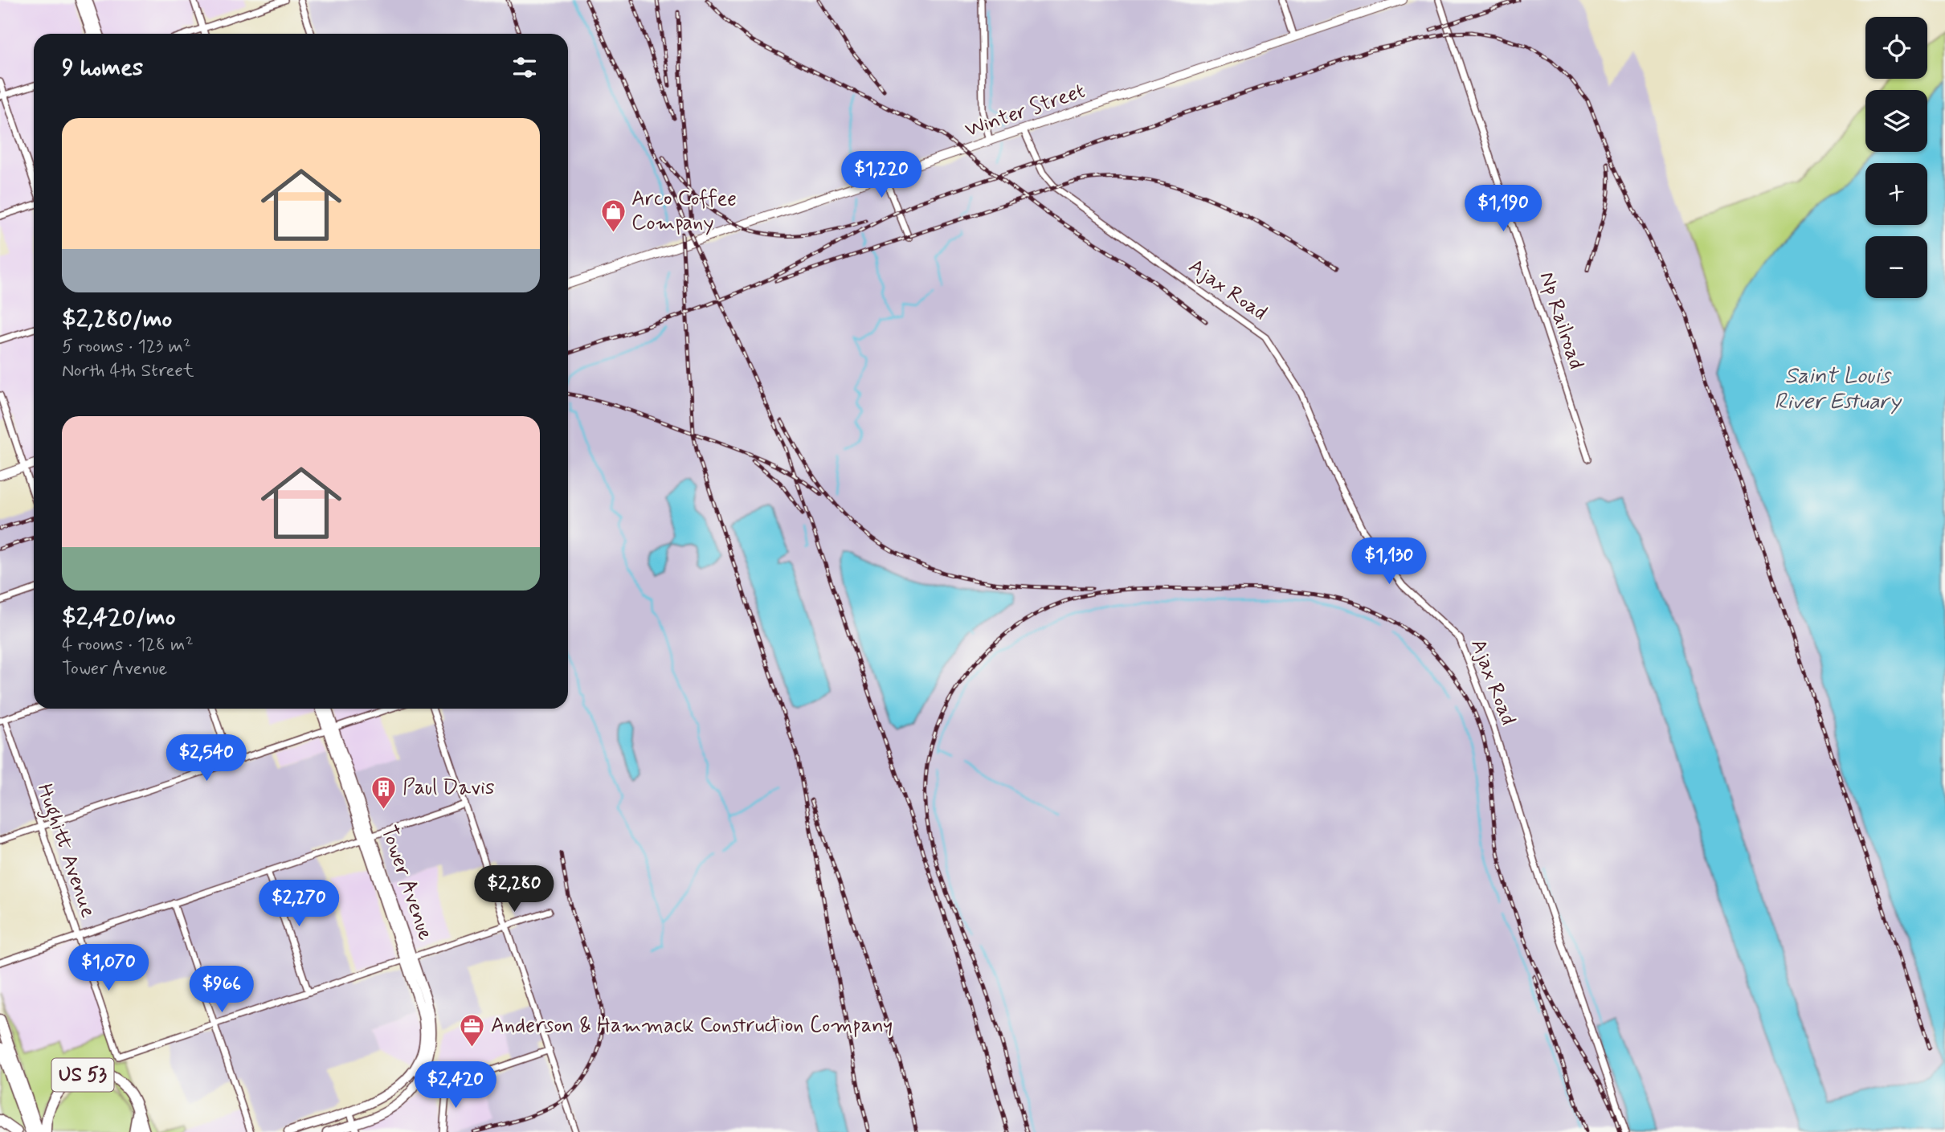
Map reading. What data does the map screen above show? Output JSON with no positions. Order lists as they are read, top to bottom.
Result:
{
  "streets": {
    "highway": ["US 53"],
    "main road": ["Tower Avenue"],
    "street": [
      "Winter Street",
      "Ajax Road",
      "Np Railroad",
      "Hughitt Avenue"
    ]
  },
  "crossings": [
    ["Winter Street", "Ajax Road"]
  ],
  "water": ["Saint Louis River Estuary"],
  "places": {
    "shop": ["Arco Coffee Company"],
    "building": ["Paul Davis"],
    "office": ["Anderson & Hammack Construction Company"]
  },
  "page": {
    "map_buttons": ["+", "−"],
    "heading": "9 homes",
    "list": [
      {
        "name": "$2,280/mo",
        "note": "5 rooms · 123 m² · North 4th Street"
      },
      {
        "name": "$2,420/mo",
        "note": "4 rooms · 128 m² · Tower Avenue"
      }
    ],
    "price": [
      "$1,220",
      "$1,190",
      "$1,130",
      "$2,540",
      "$2,280",
      "$2,270",
      "$1,070",
      "$966",
      "$2,420"
    ]
  }
}
